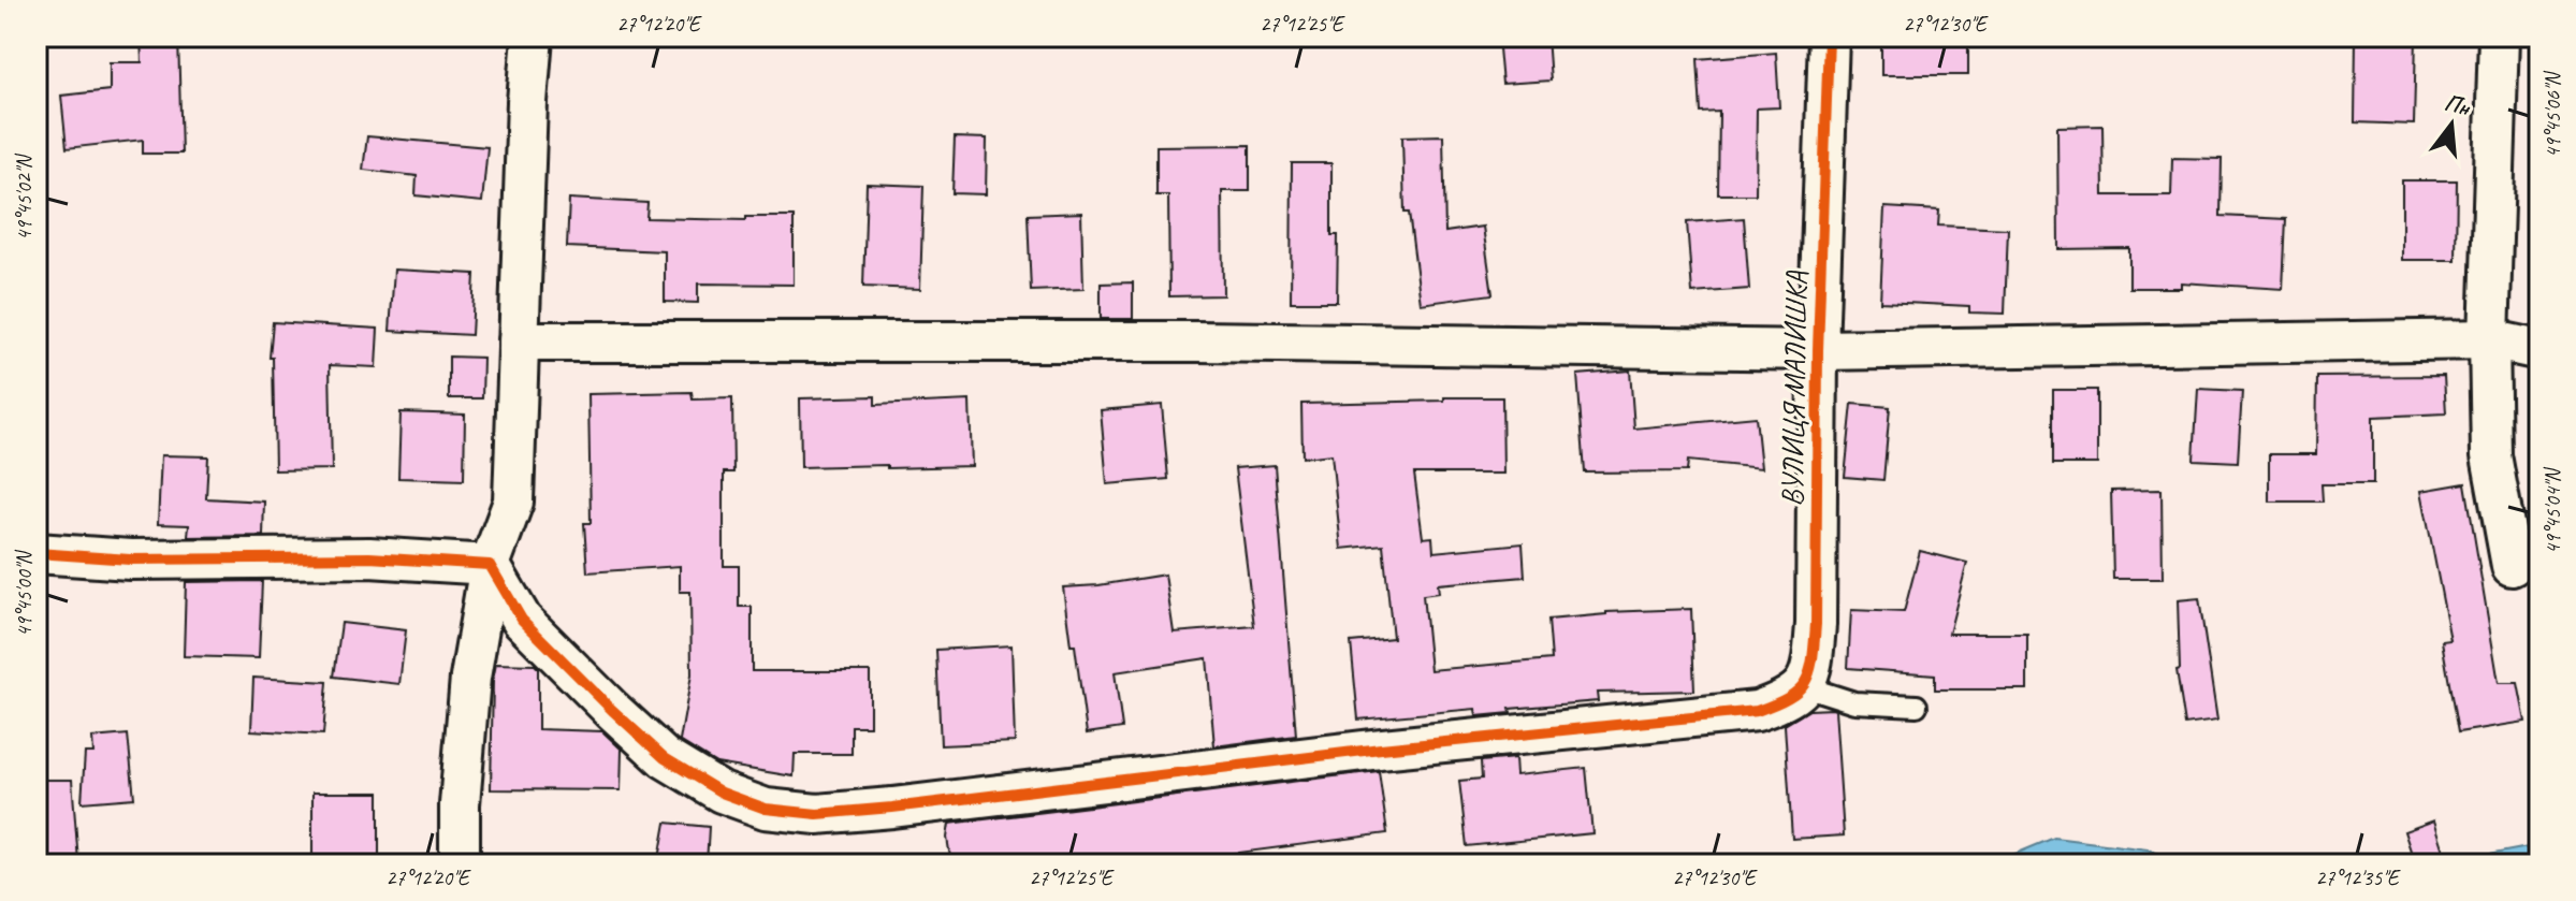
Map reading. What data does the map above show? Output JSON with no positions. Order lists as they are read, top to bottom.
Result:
{
  "streets": {
    "street": ["ВУЛИЦЯ МАЛИШКА"]
  },
  "north": "top",
  "coordinates": [
    "27°12'20\"E",
    "27°12'25\"E",
    "27°12'30\"E",
    "49°45'06\"N",
    "49°45'02\"N",
    "49°45'04\"N",
    "49°45'00\"N",
    "27°12'35\"E"
  ]
}
